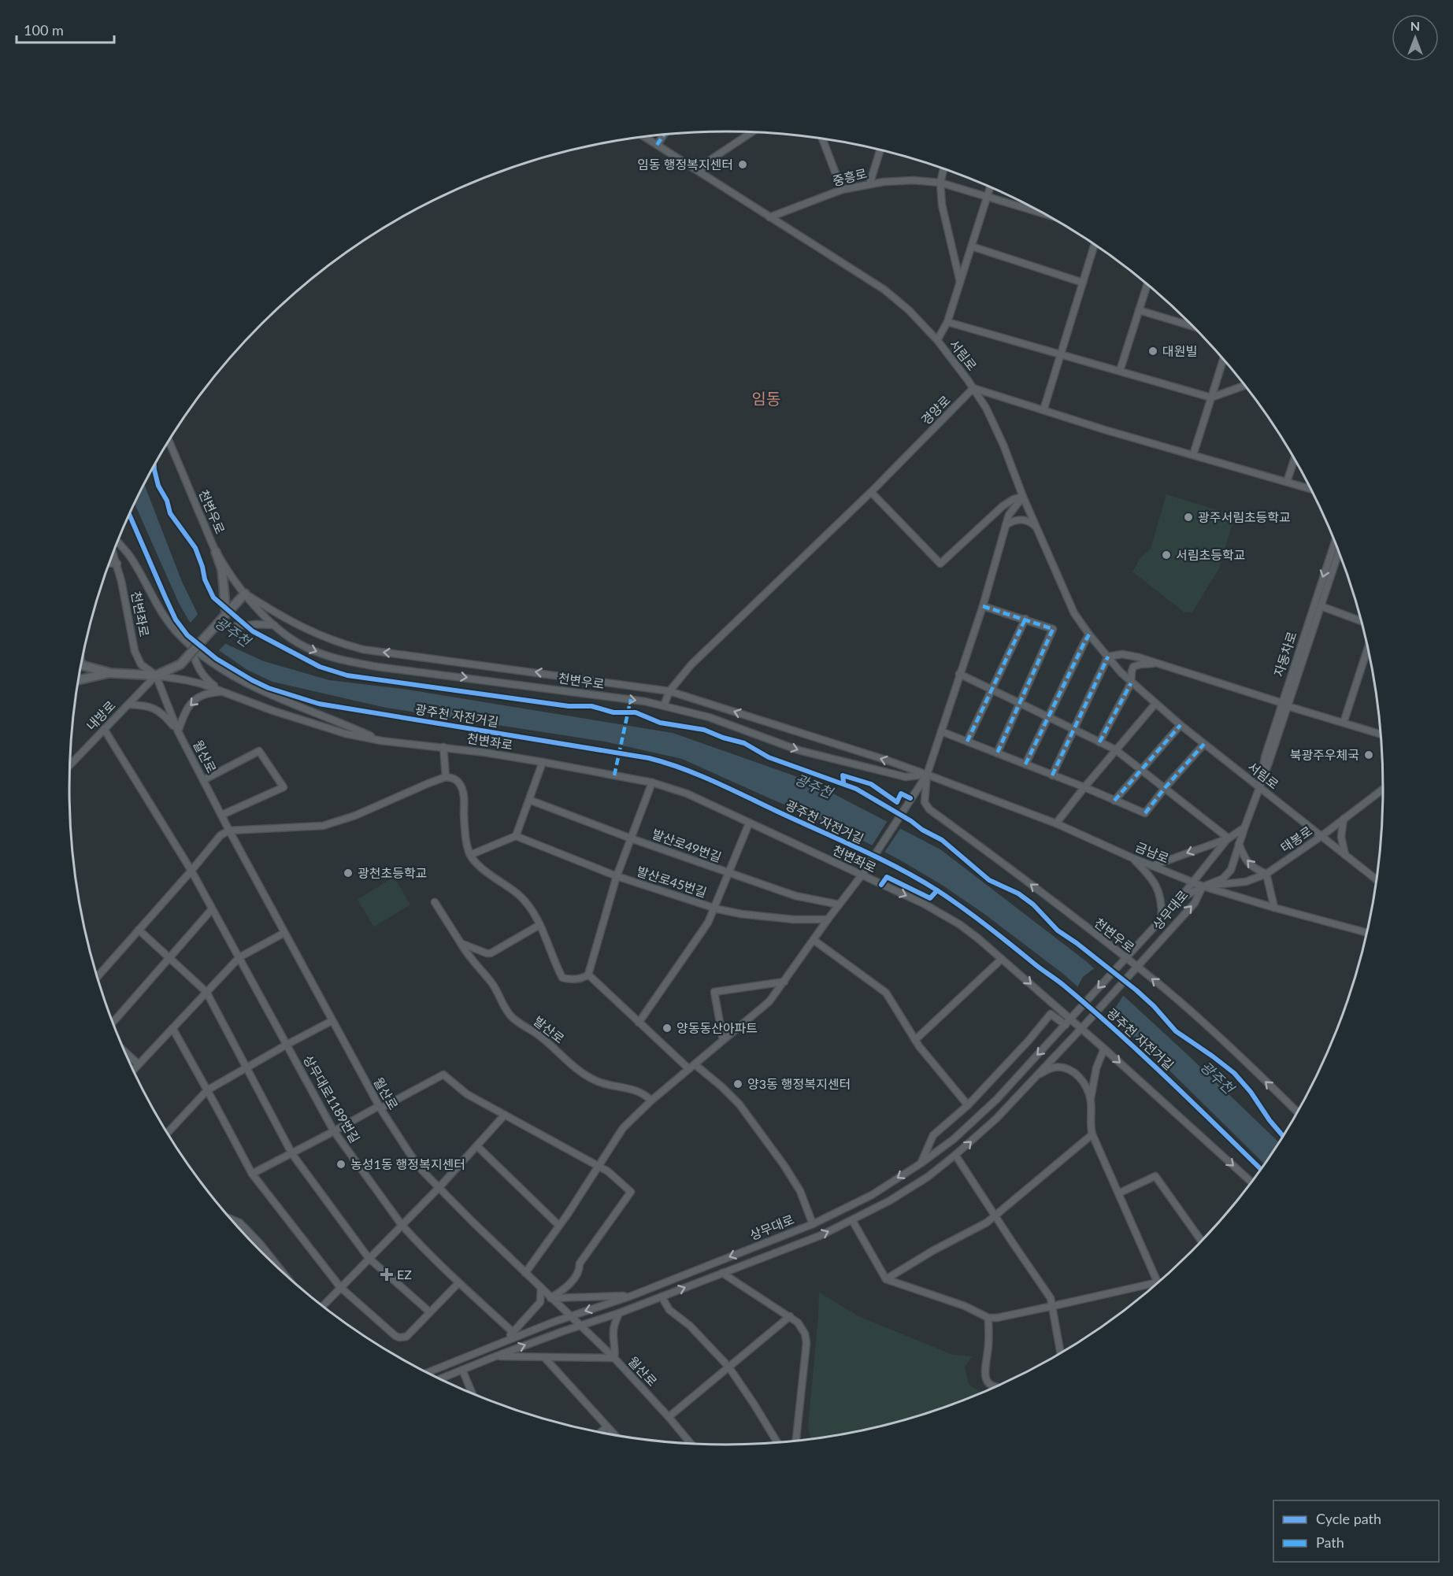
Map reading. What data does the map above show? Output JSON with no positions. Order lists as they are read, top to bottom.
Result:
{
  "streets": {
    "street": [
      "중흥로",
      "서림로",
      "경양로",
      "천변우로",
      "천변좌로",
      "자동차로",
      "내방로",
      "월산로",
      "태봉로",
      "발산로49번길",
      "금남로",
      "발산로45번길",
      "상무대로",
      "발산로",
      "상무대로1189번길"
    ],
    "cycle path": ["광주천 자전거길"]
  },
  "crossings": [
    ["중흥로", "서림로"],
    ["서림로", "경양로"],
    ["서림로", "자동차로"],
    ["서림로", "태봉로"],
    ["경양로", "천변우로"],
    ["천변우로", "금남로"],
    ["천변우로", "상무대로"],
    ["천변좌로", "내방로"],
    ["천변좌로", "월산로"],
    ["천변좌로", "상무대로"],
    ["자동차로", "태봉로"],
    ["자동차로", "금남로"],
    ["자동차로", "상무대로"],
    ["내방로", "월산로"],
    ["내방로", "상무대로1189번길"],
    ["월산로", "상무대로"],
    ["태봉로", "금남로"],
    ["태봉로", "상무대로"],
    ["금남로", "상무대로"]
  ],
  "districts": ["임동"],
  "water": ["광주천"],
  "places": {
    "other": [
      "임동 행정복지센터",
      "대원빌",
      "광주서림초등학교",
      "서림초등학교",
      "북광주우체국",
      "광천초등학교",
      "양동동산아파트",
      "양3동 행정복지센터",
      "농성1동 행정복지센터"
    ],
    "health": ["EZ"]
  },
  "legend": ["Cycle path", "Path"],
  "scale_bar": "100 m",
  "north": "top"
}
